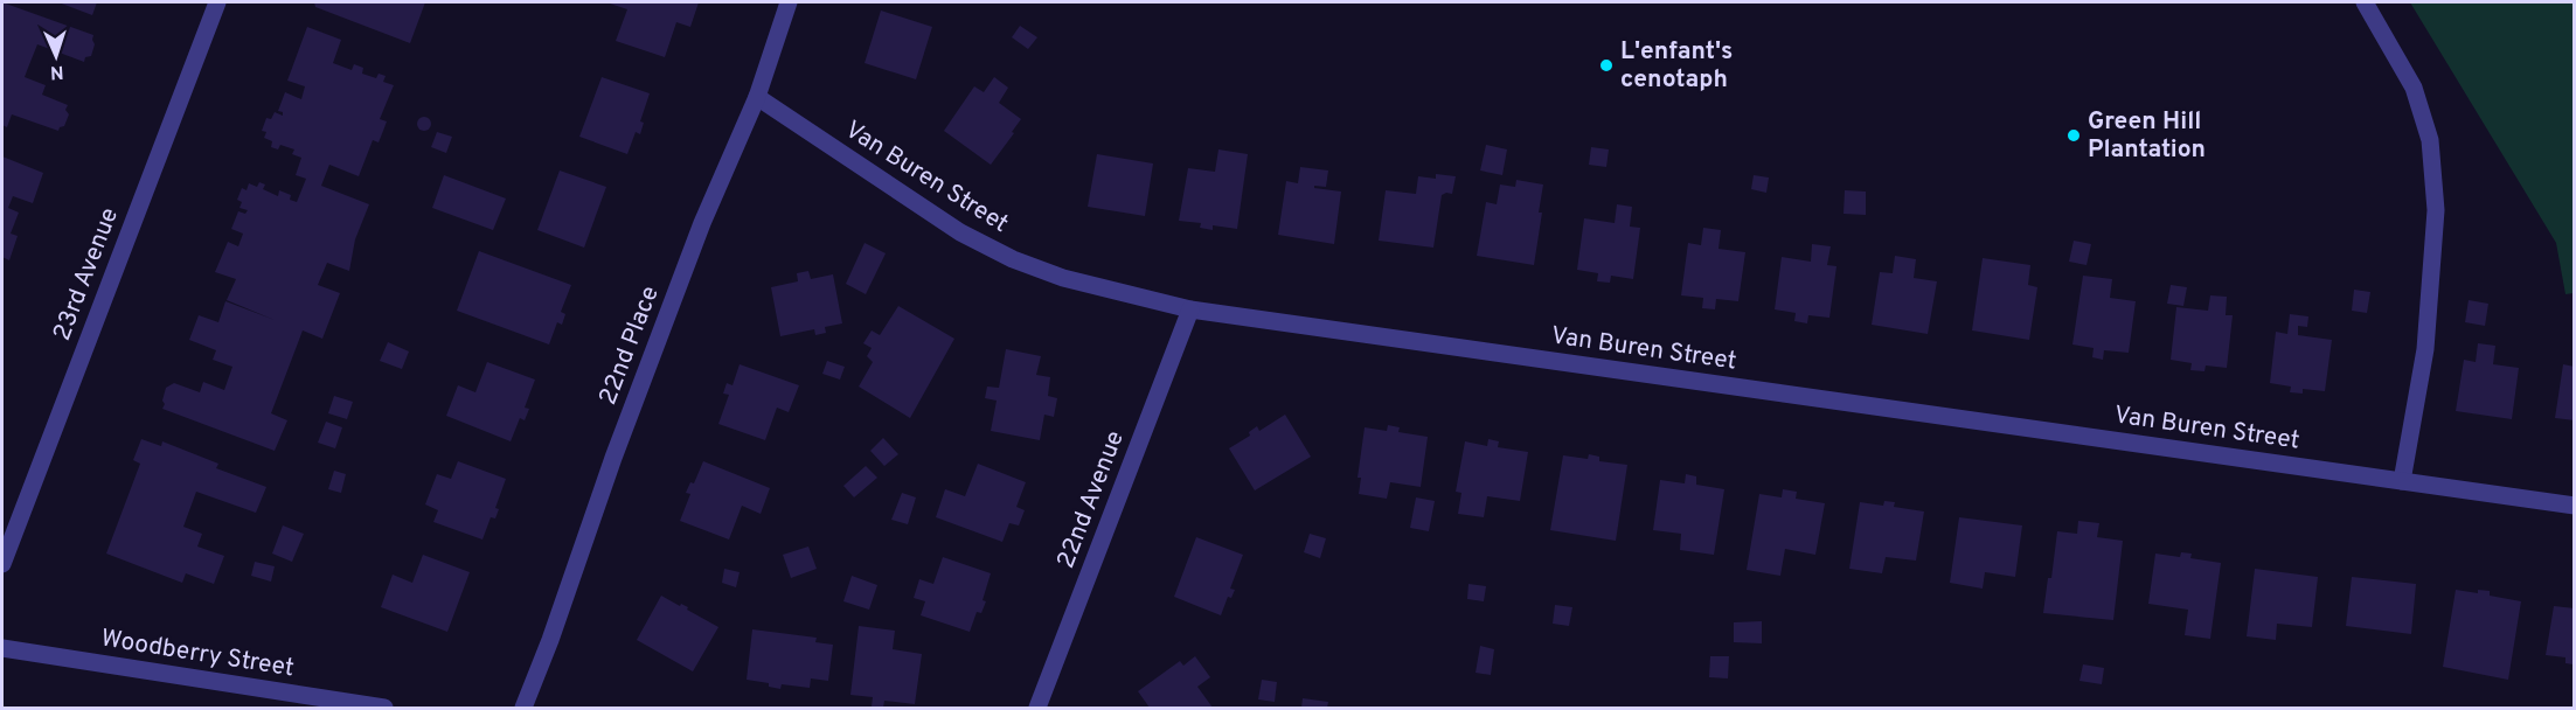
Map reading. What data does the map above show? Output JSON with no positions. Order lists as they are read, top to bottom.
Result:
{
  "streets": {
    "street": [
      "Van Buren Street",
      "23rd Avenue",
      "22nd Place",
      "22nd Avenue",
      "Woodberry Street"
    ]
  },
  "crossings": [
    ["Van Buren Street", "22nd Place"],
    ["Van Buren Street", "22nd Avenue"]
  ],
  "places": ["L'enfant's cenotaph", "Green Hill Plantation"],
  "north": "bottom"
}
